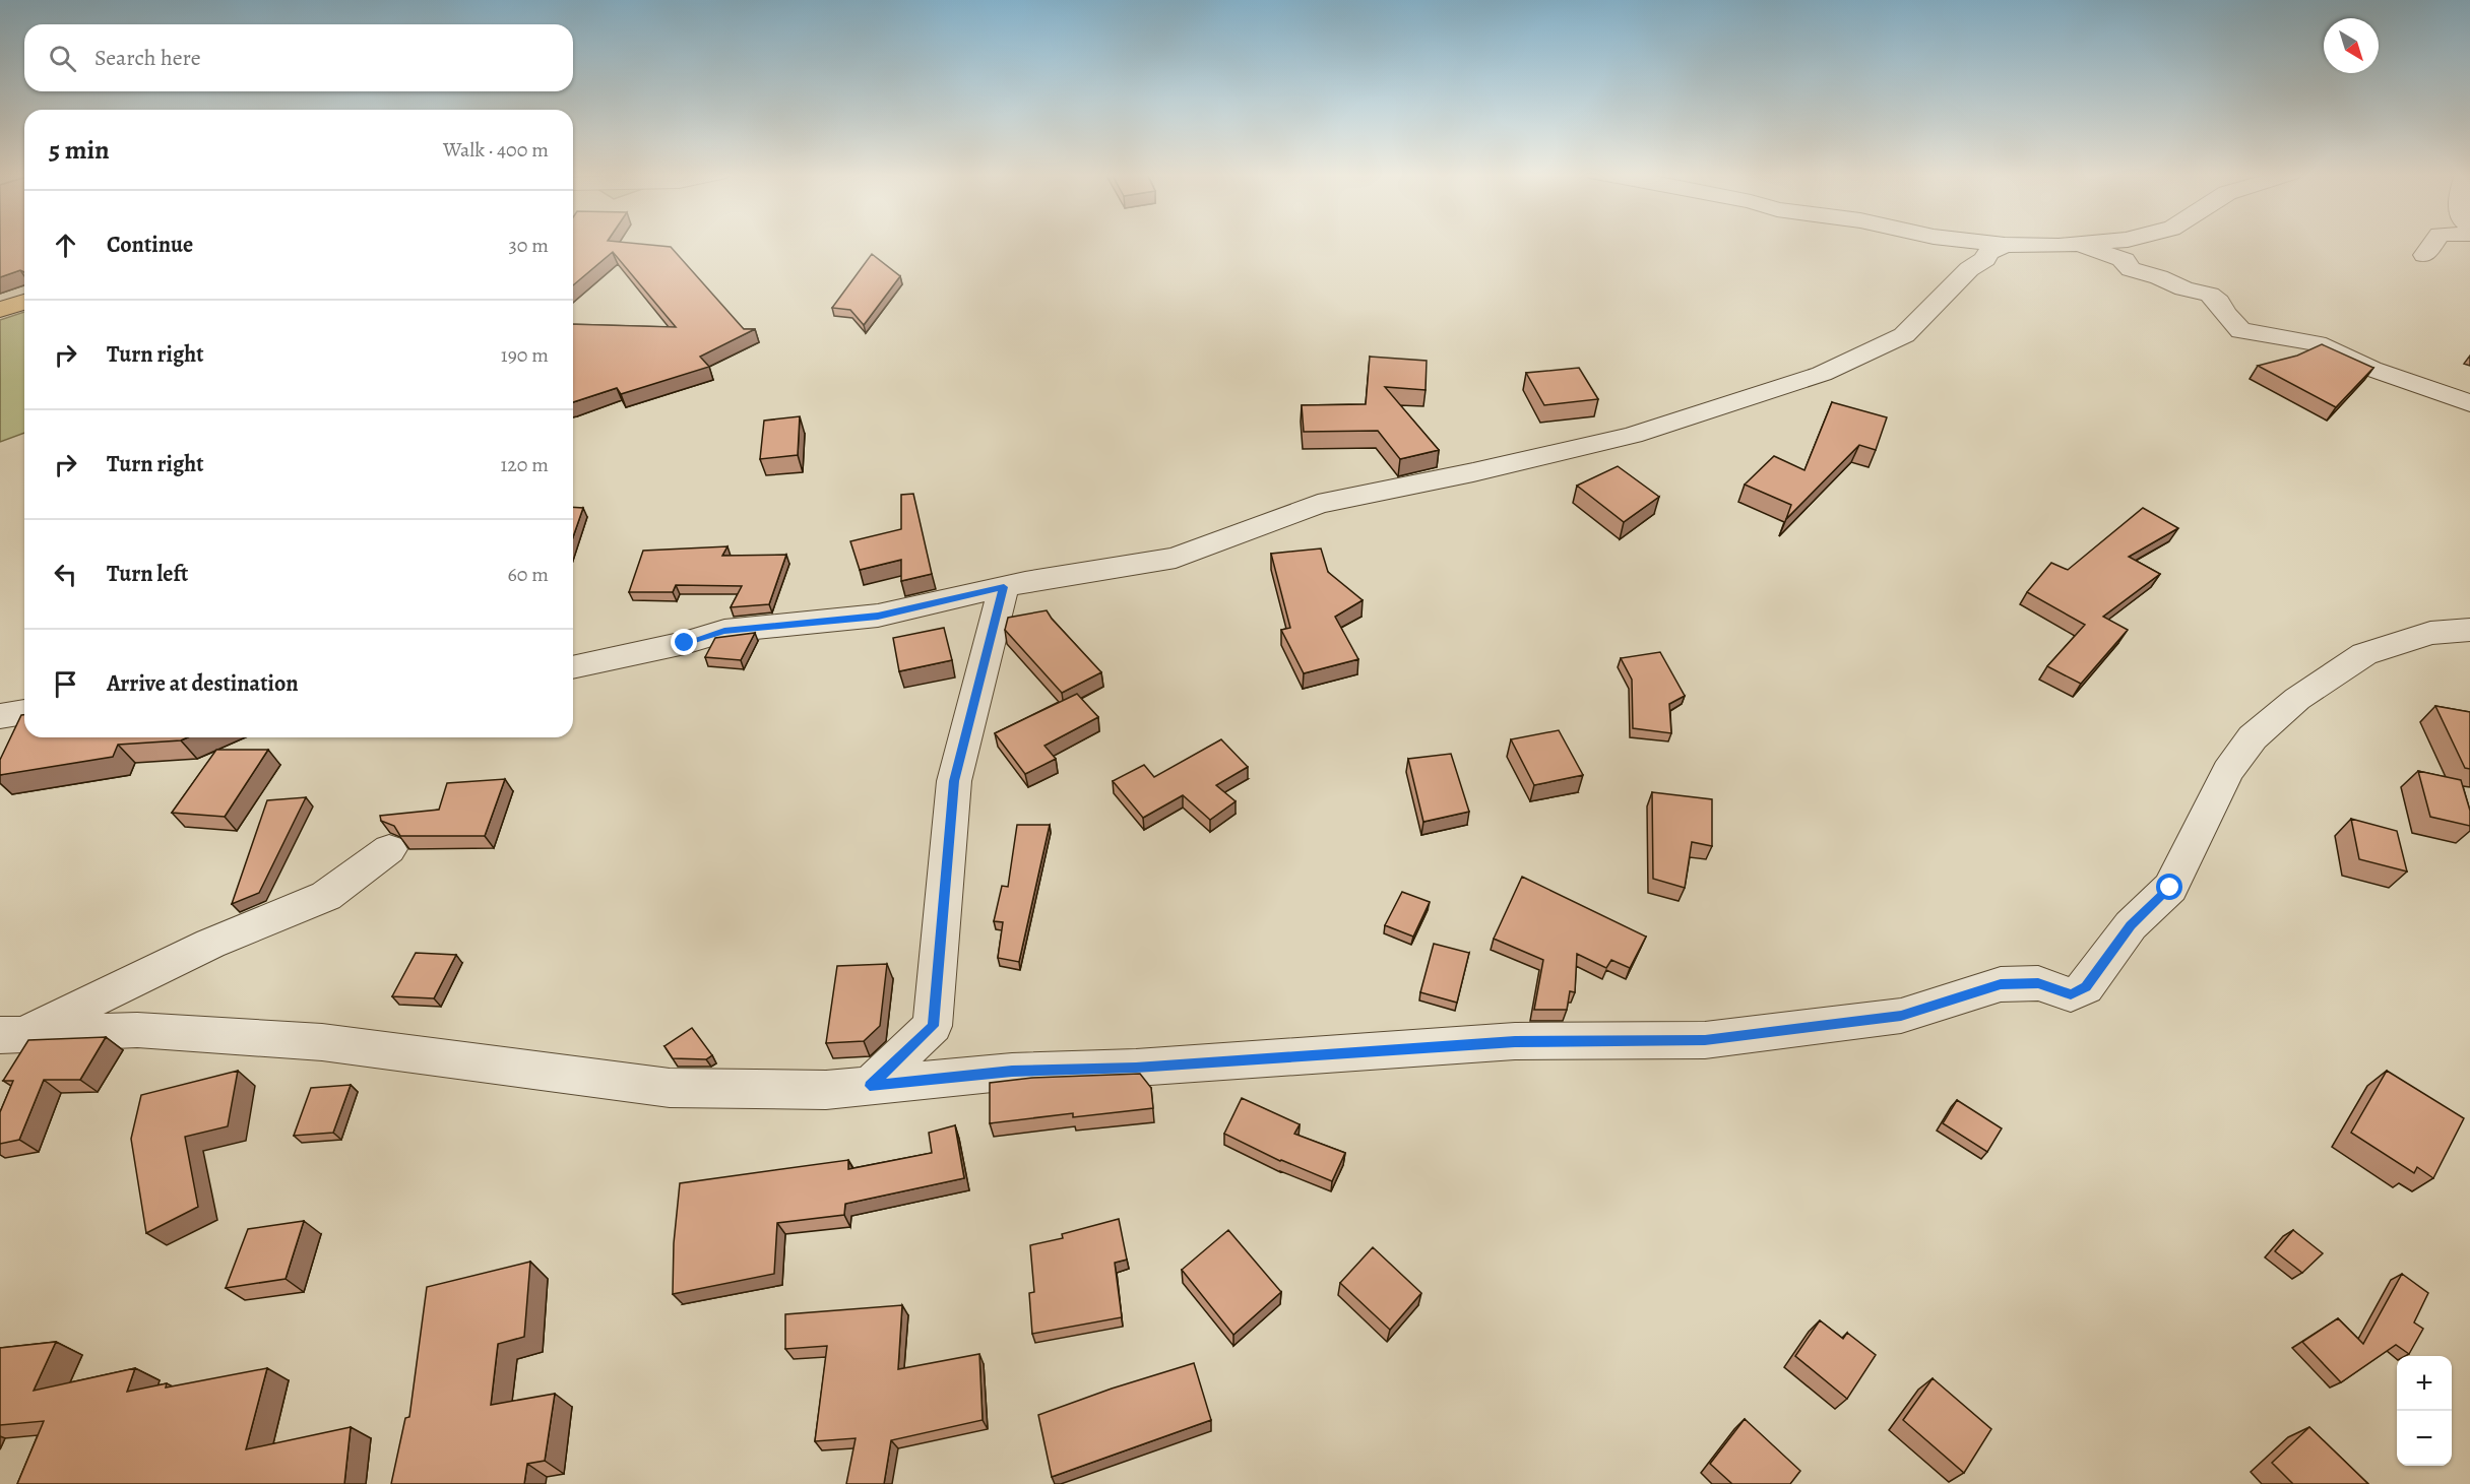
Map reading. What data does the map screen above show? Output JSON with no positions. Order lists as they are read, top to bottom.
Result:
{
  "north": "bottom right",
  "page": {
    "search": "Search here",
    "heading": ["5 min", "Walk · 400 m"],
    "list": [
      ["Continue", "30 m"],
      ["Turn right", "190 m"],
      ["Turn right", "120 m"],
      ["Turn left", "60 m"],
      "Arrive at destination"
    ],
    "map_buttons": ["+", "−"]
  }
}
